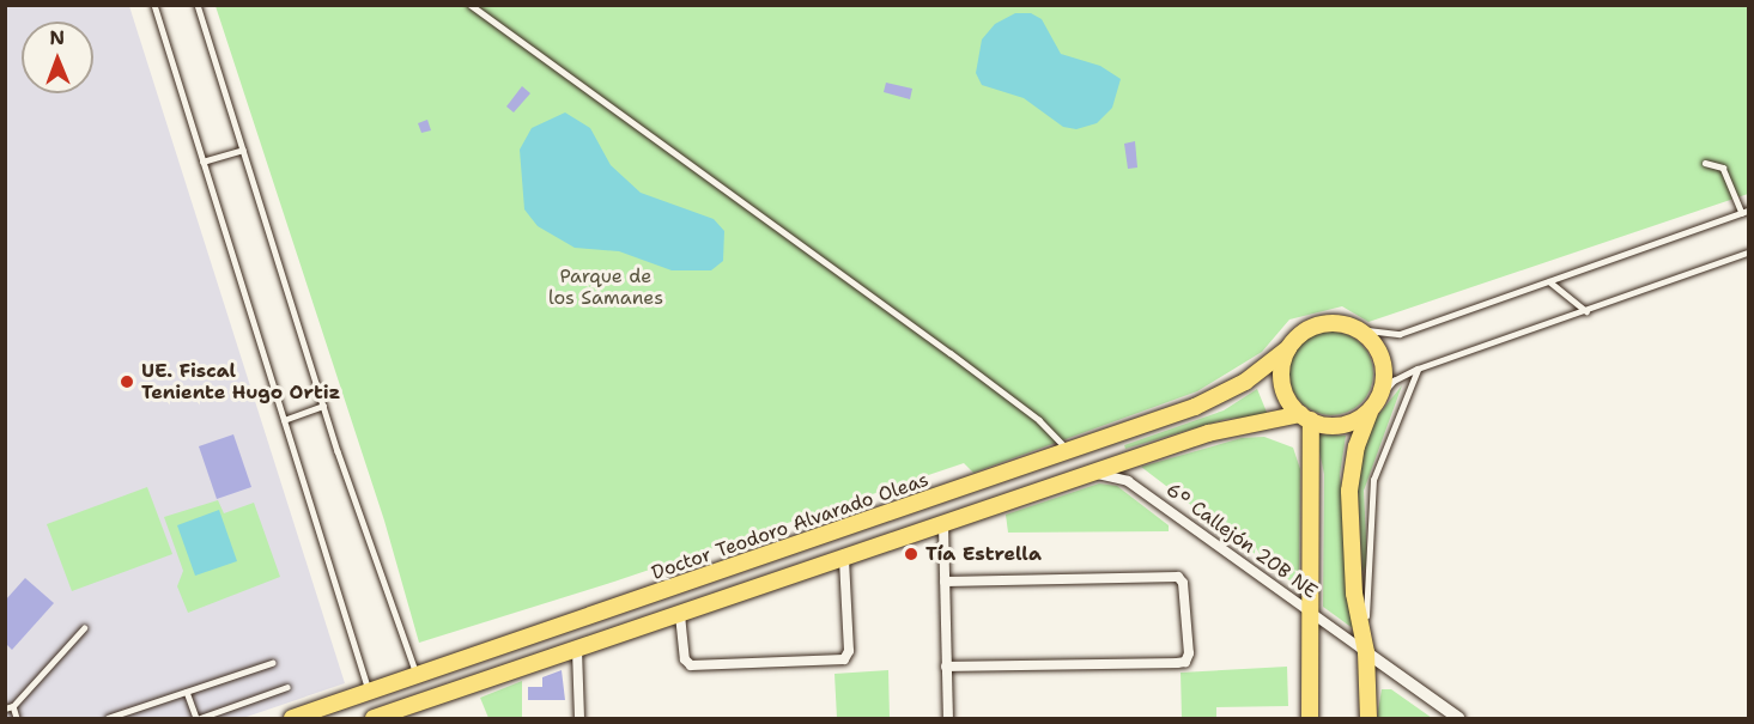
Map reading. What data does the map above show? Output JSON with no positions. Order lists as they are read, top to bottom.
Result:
{
  "streets": {
    "main road": ["Doctor Teodoro Alvarado Oleas"],
    "street": ["6° Callejón 20B NE"]
  },
  "parks": ["Parque de los Samanes"],
  "places": ["UE. Fiscal Teniente Hugo Ortiz", "Tía Estrella"],
  "north": "top"
}
